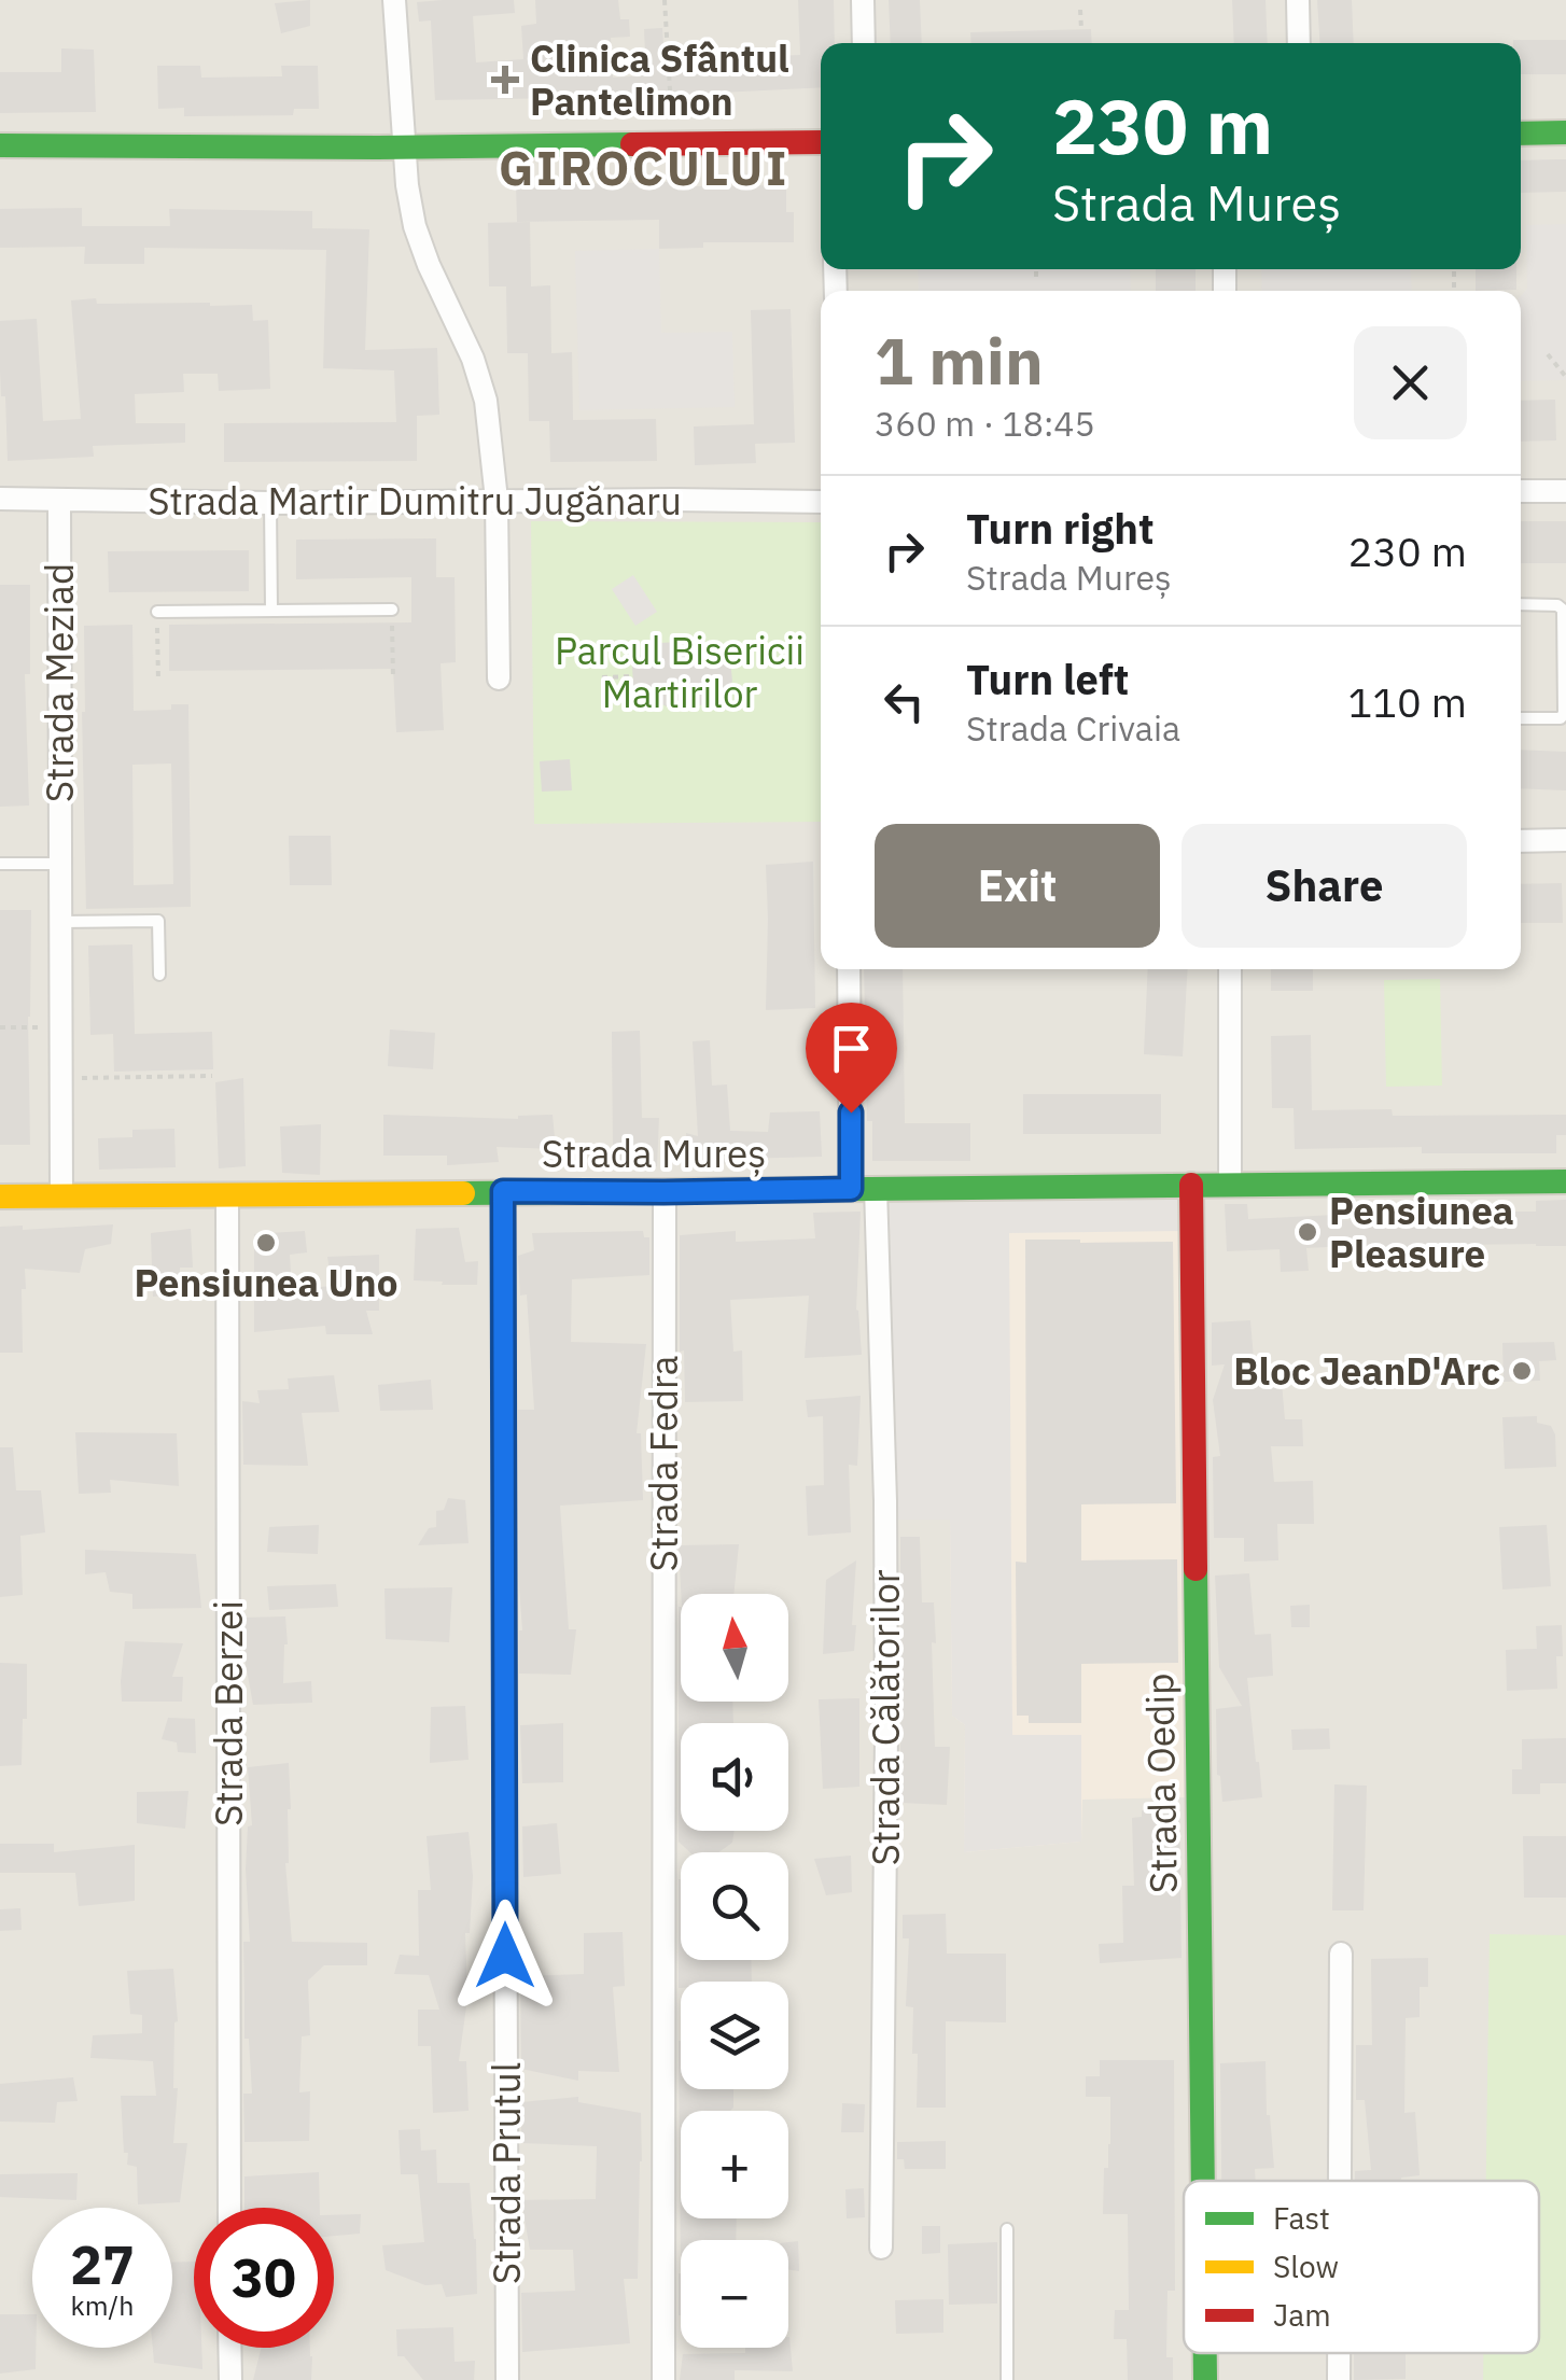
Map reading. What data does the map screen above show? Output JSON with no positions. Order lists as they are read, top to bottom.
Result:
{
  "streets": {
    "street": [
      "Strada Martir Dumitru Jugănaru",
      "Strada Meziad",
      "Strada Mureș",
      "Strada Fedra",
      "Strada Berzei",
      "Strada Călătorilor",
      "Strada Oedip",
      "Strada Prutul"
    ]
  },
  "crossings": [
    ["Strada Martir Dumitru Jugănaru", "Strada Meziad"],
    ["Strada Meziad", "Strada Mureș"],
    ["Strada Mureș", "Strada Fedra"],
    ["Strada Mureș", "Strada Berzei"],
    ["Strada Mureș", "Strada Călătorilor"],
    ["Strada Mureș", "Strada Oedip"],
    ["Strada Mureș", "Strada Prutul"]
  ],
  "districts": ["GIROCULUI"],
  "parks": ["Parcul Bisericii Martirilor"],
  "places": {
    "health": ["Clinica Sfântul Pantelimon"],
    "other": ["Pensiunea Pleasure", "Pensiunea Uno", "Bloc JeanD'Arc"]
  },
  "legend": ["Fast", "Slow", "Jam"],
  "north": "top",
  "page": {
    "turn": ["230 m", "Strada Mureș"],
    "heading": ["1 min", "360 m · 18:45"],
    "list": [
      {
        "name": "Turn right",
        "note": "Strada Mureș",
        "value": "230 m"
      },
      {
        "name": "Turn left",
        "note": "Strada Crivaia",
        "value": "110 m"
      }
    ],
    "buttons": ["Exit", "Share"],
    "map_buttons": ["+", "−"],
    "speed": "27 km/h",
    "limit": "30"
  }
}
